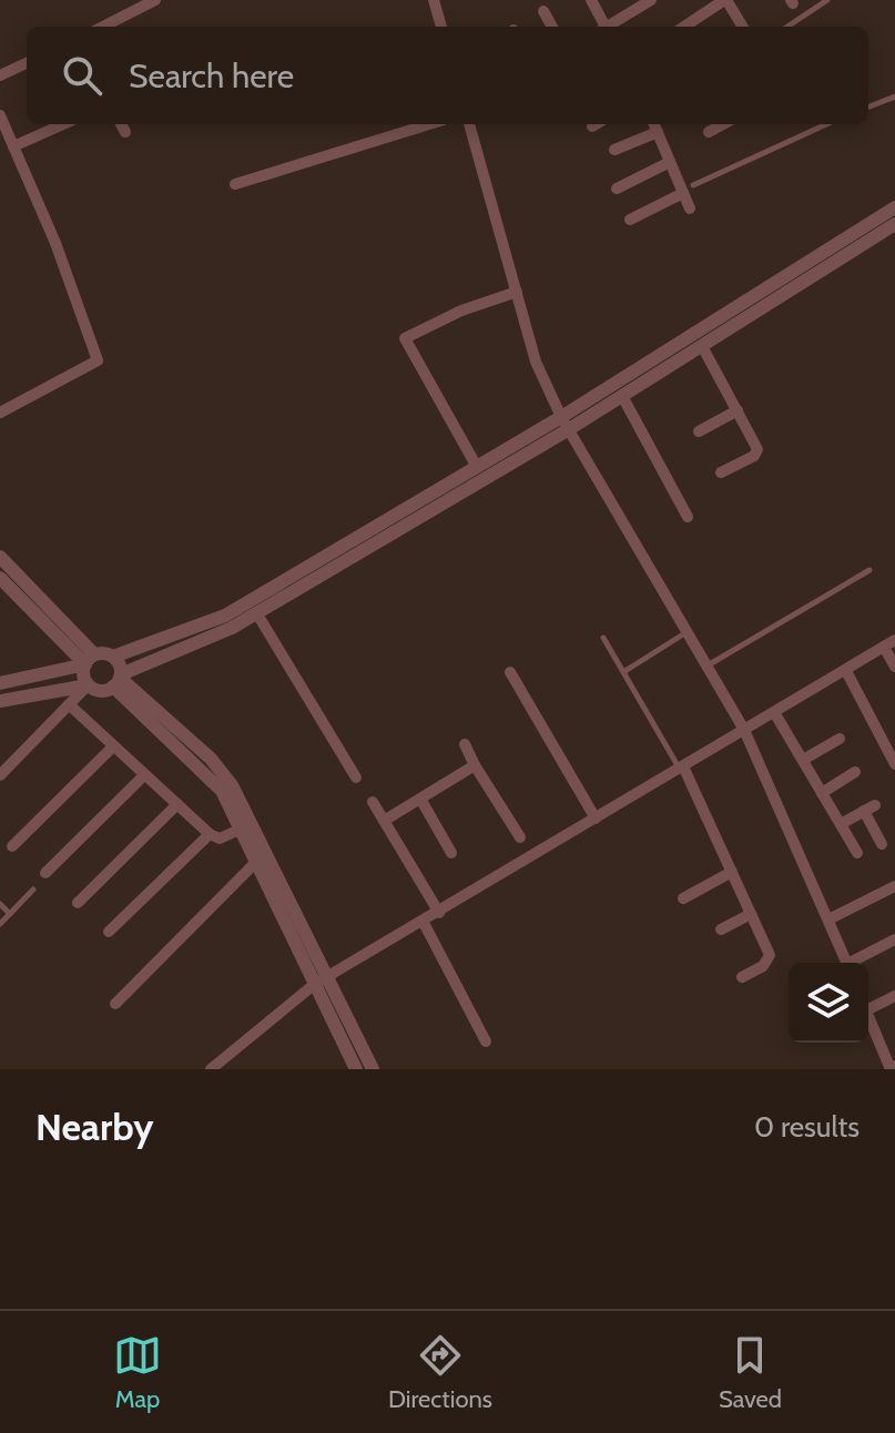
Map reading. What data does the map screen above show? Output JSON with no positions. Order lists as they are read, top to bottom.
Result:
{
  "page": {
    "search": "Search here",
    "heading": ["Nearby", "0 results"],
    "nav": ["Map", "Directions", "Saved"]
  }
}
